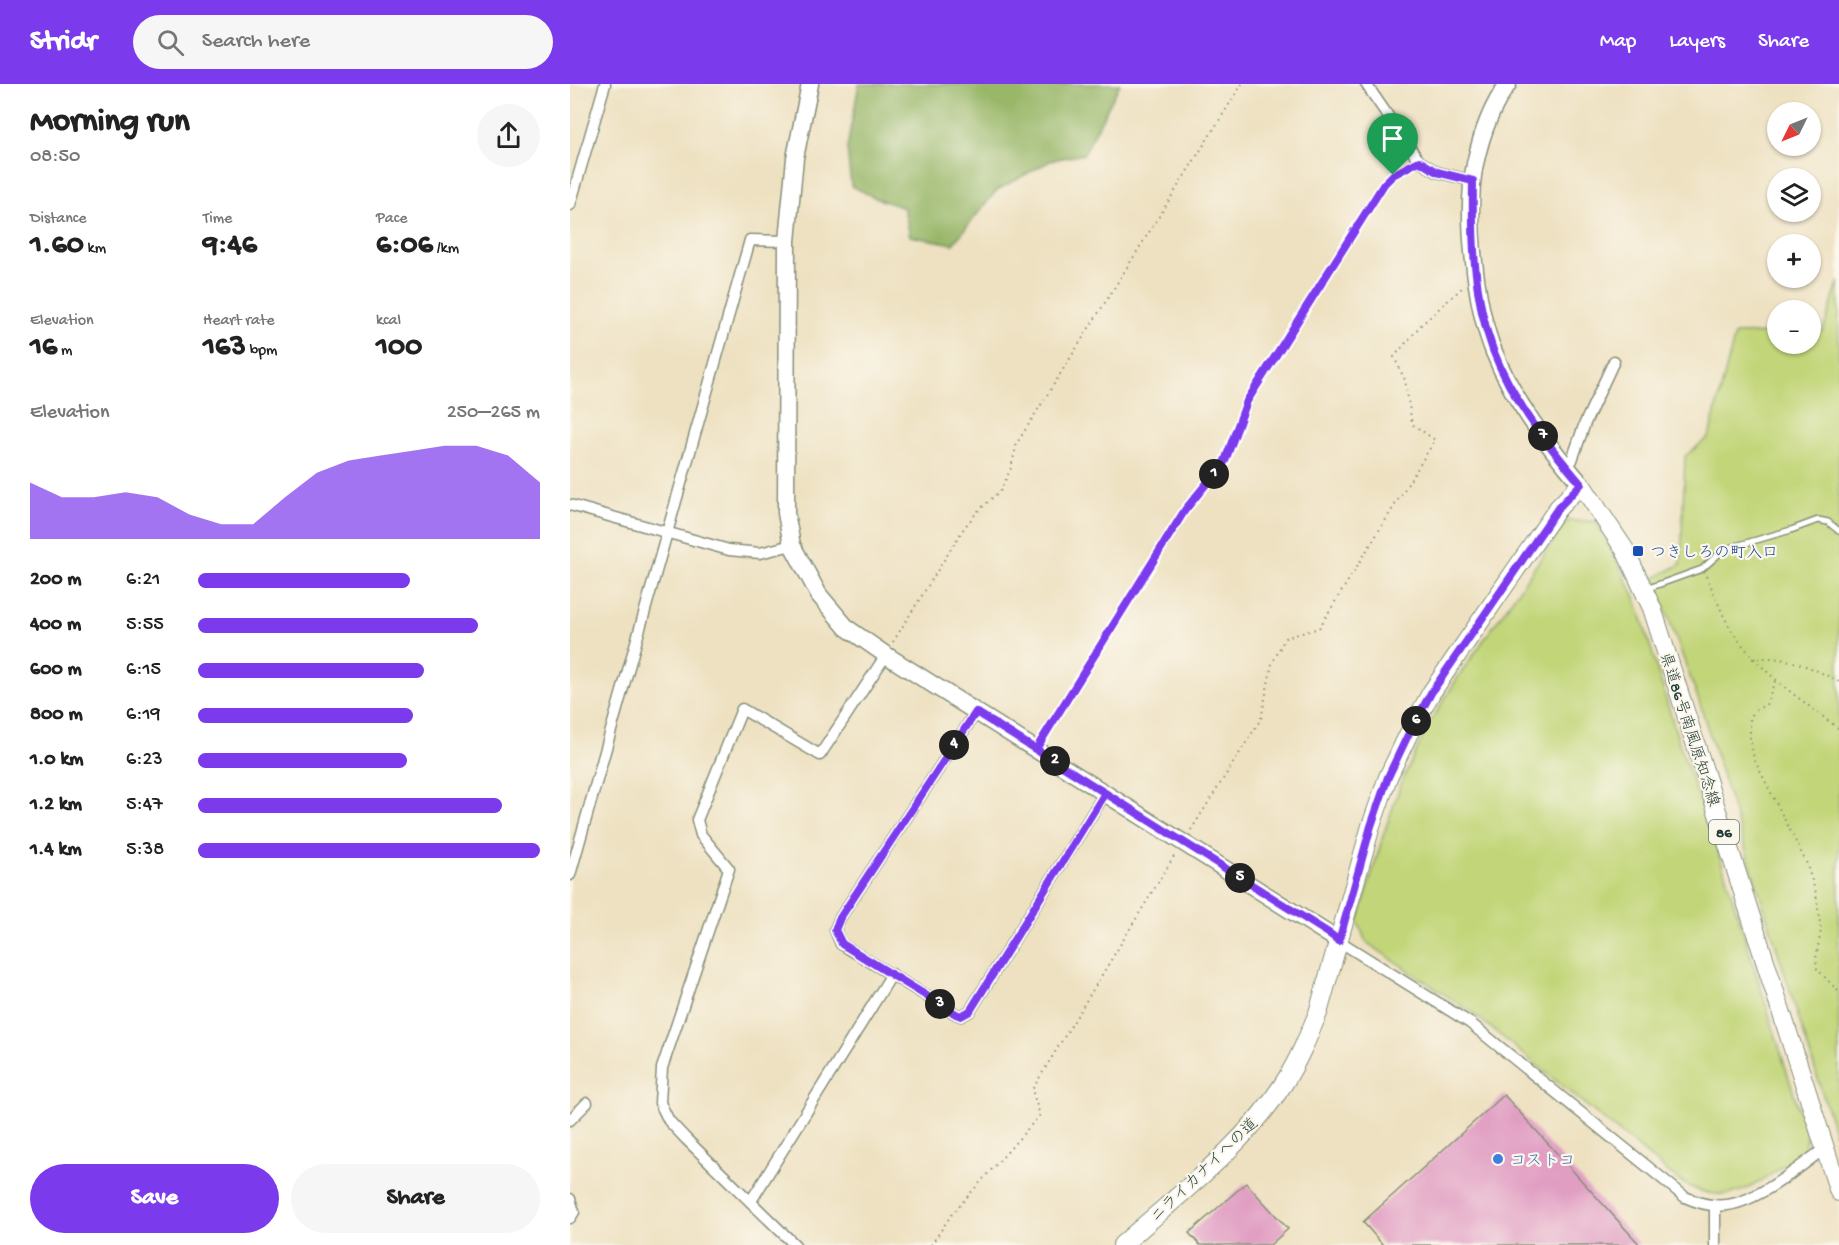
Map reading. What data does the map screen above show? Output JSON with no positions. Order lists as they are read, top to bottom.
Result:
{
  "streets": {
    "main road": ["県道86号南風原知念線", "86", "ニライカナイへの道"]
  },
  "crossings": [
    ["県道86号南風原知念線", "ニライカナイへの道"]
  ],
  "places": {
    "transit": ["つきしろの町入口"],
    "other": ["コストコ"]
  },
  "north": "bottom left",
  "page": {
    "header": "Stridr",
    "search": "Search here",
    "nav": ["Map", "Layers", "Share"],
    "heading": ["Morning run", "08:50"],
    "map_buttons": ["+", "−"],
    "stats": [
      ["Distance", "1.60 km"],
      ["Time", "9:46"],
      ["Pace", "6:06 /km"],
      ["Elevation", "16 m"],
      ["Heart rate", "163 bpm"],
      ["kcal", "100"]
    ],
    "chart": ["Elevation", "250–265 m"],
    "pins": [
      "7",
      "1",
      "6",
      "4",
      "2",
      "5",
      "3"
    ],
    "list": [
      {
        "name": "200 m",
        "note": "6:21"
      },
      {
        "name": "400 m",
        "note": "5:55"
      },
      {
        "name": "600 m",
        "note": "6:15"
      },
      {
        "name": "800 m",
        "note": "6:19"
      },
      {
        "name": "1.0 km",
        "note": "6:23"
      },
      {
        "name": "1.2 km",
        "note": "5:47"
      },
      {
        "name": "1.4 km",
        "note": "5:38"
      }
    ],
    "buttons": ["Save", "Share"]
  }
}
